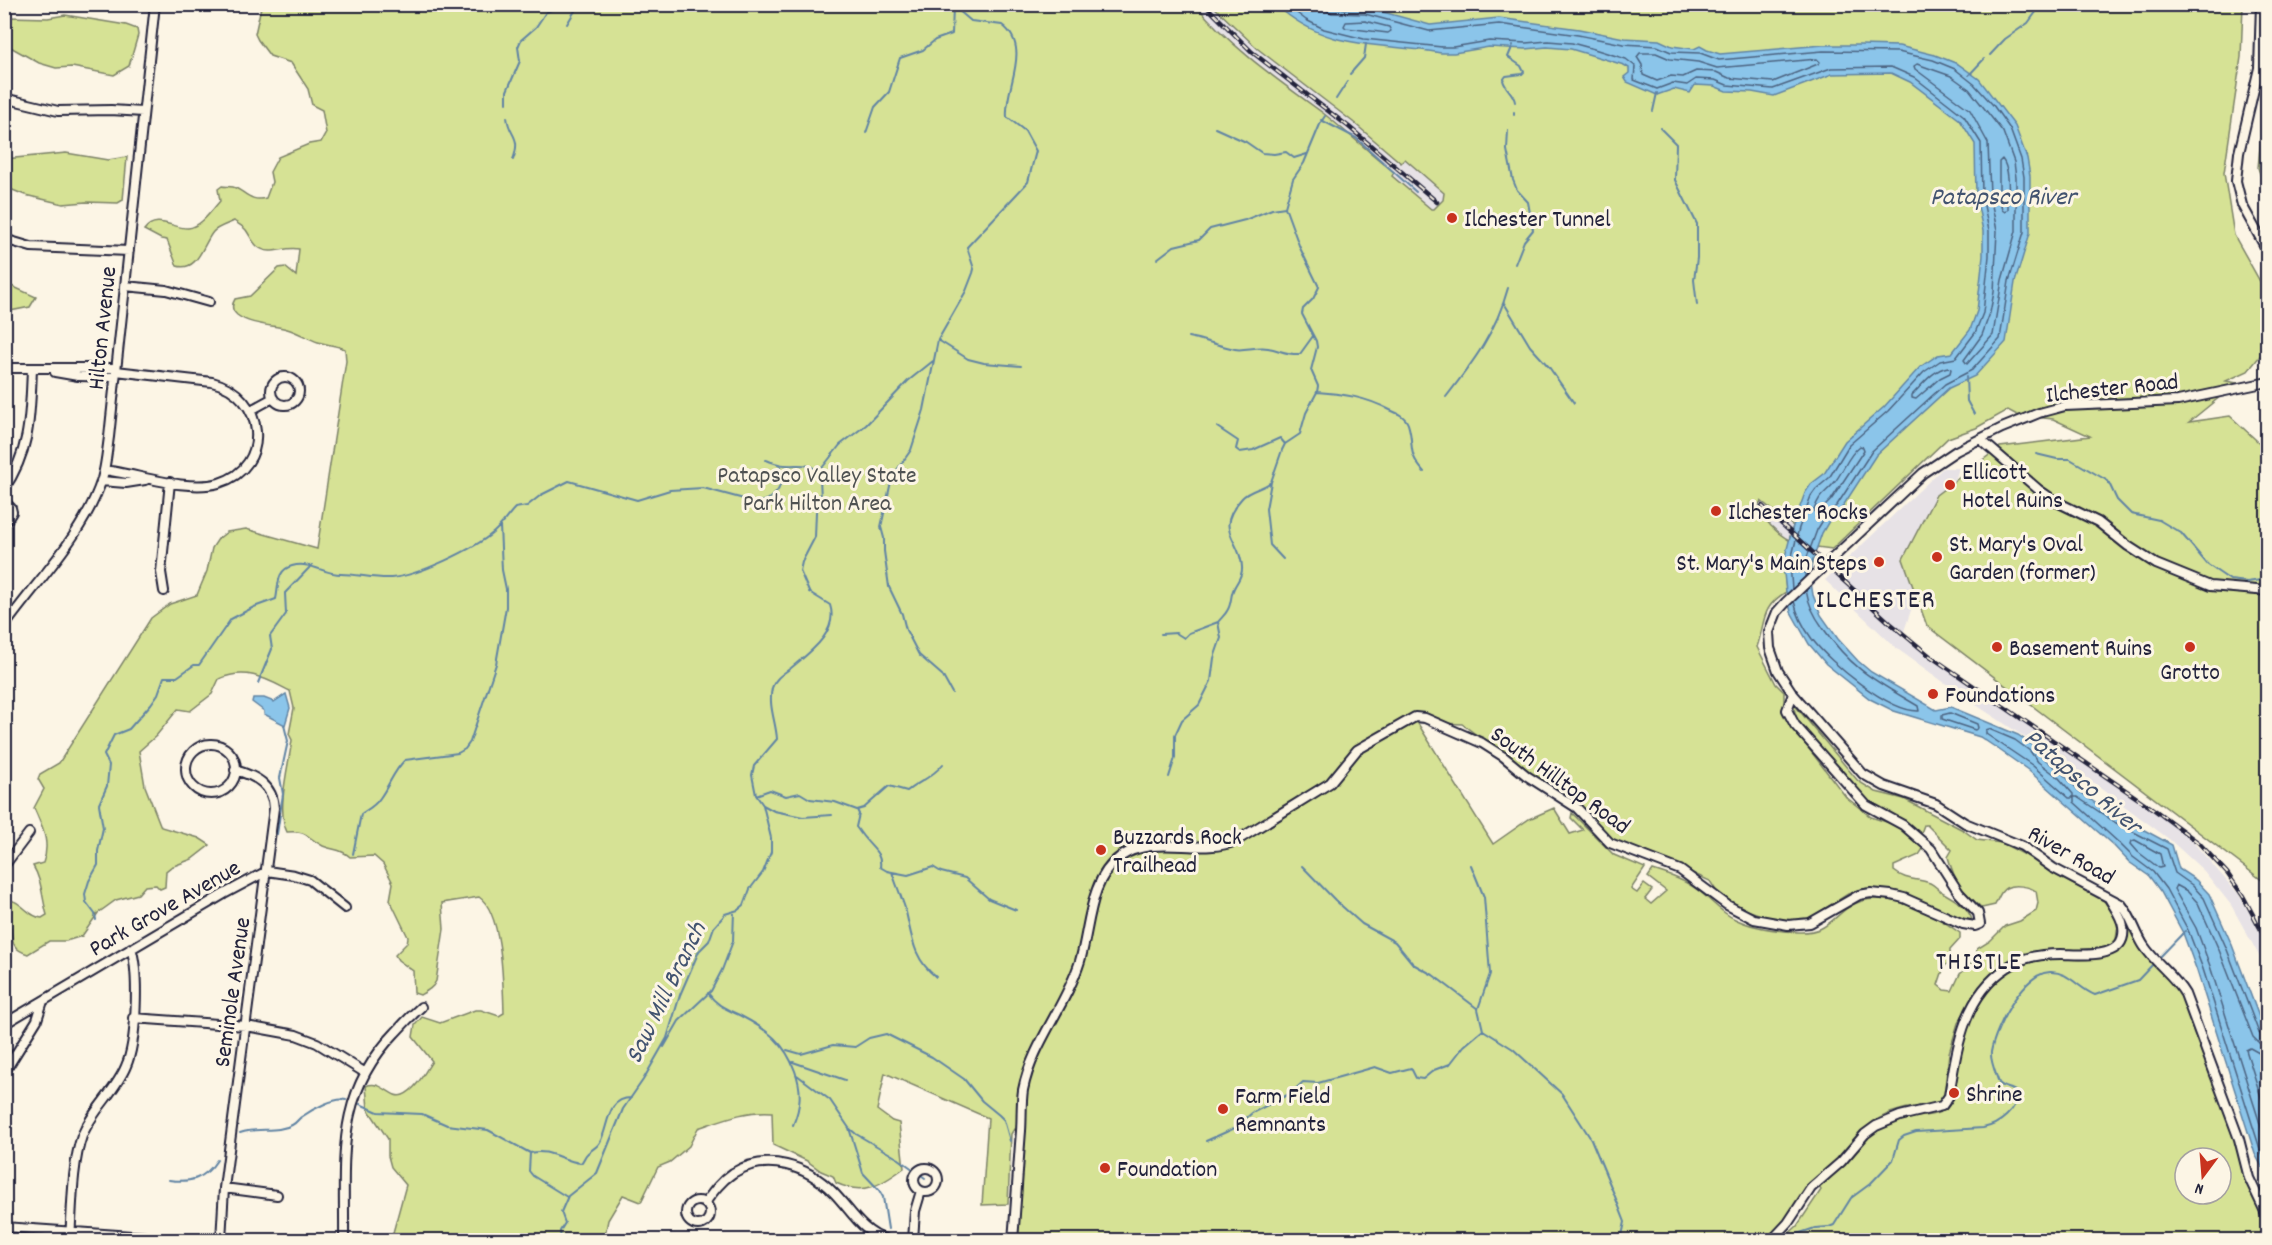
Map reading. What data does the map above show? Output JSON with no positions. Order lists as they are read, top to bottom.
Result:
{
  "streets": {
    "street": [
      "Hilton Avenue",
      "Ilchester Road",
      "South Hilltop Road",
      "River Road",
      "Park Grove Avenue",
      "Seminole Avenue"
    ]
  },
  "crossings": [
    ["Ilchester Road", "River Road"],
    ["South Hilltop Road", "River Road"],
    ["Park Grove Avenue", "Seminole Avenue"]
  ],
  "districts": ["ILCHESTER", "THISTLE"],
  "water": ["Patapsco River", "Saw Mill Branch"],
  "parks": ["Patapsco Valley State Park Hilton Area"],
  "places": [
    "Ilchester Tunnel",
    "Ellicott Hotel Ruins",
    "Ilchester Rocks",
    "St. Mary's Oval Garden (former)",
    "St. Mary's Main Steps",
    "Basement Ruins",
    "Grotto",
    "Foundations",
    "Buzzards Rock Trailhead",
    "Shrine",
    "Farm Field Remnants",
    "Foundation"
  ],
  "north": "bottom"
}
